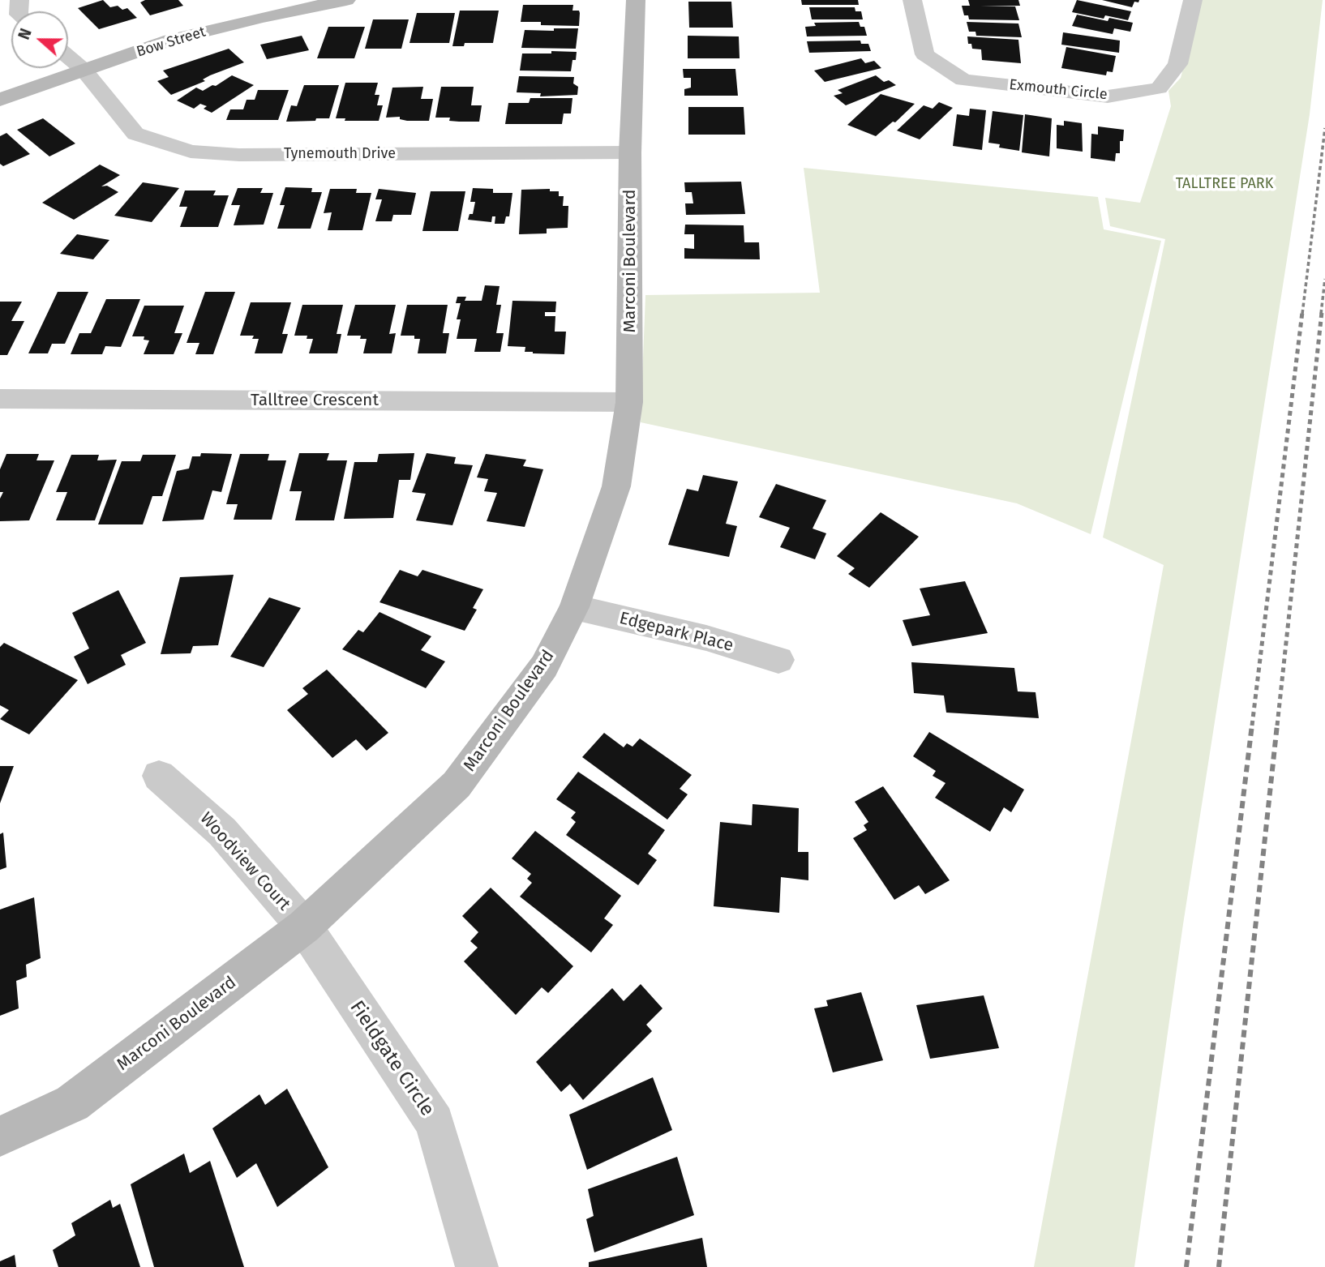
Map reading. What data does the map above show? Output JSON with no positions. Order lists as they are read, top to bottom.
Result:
{
  "streets": {
    "street": [
      "Bow Street",
      "Exmouth Circle",
      "Tynemouth Drive",
      "Marconi Boulevard",
      "Talltree Crescent",
      "Edgepark Place",
      "Woodview Court",
      "Fieldgate Circle"
    ]
  },
  "crossings": [
    ["Bow Street", "Tynemouth Drive"],
    ["Tynemouth Drive", "Marconi Boulevard"],
    ["Marconi Boulevard", "Talltree Crescent"],
    ["Marconi Boulevard", "Edgepark Place"],
    ["Marconi Boulevard", "Woodview Court"],
    ["Marconi Boulevard", "Fieldgate Circle"],
    ["Woodview Court", "Fieldgate Circle"]
  ],
  "parks": ["TALLTREE PARK"],
  "north": "left"
}
